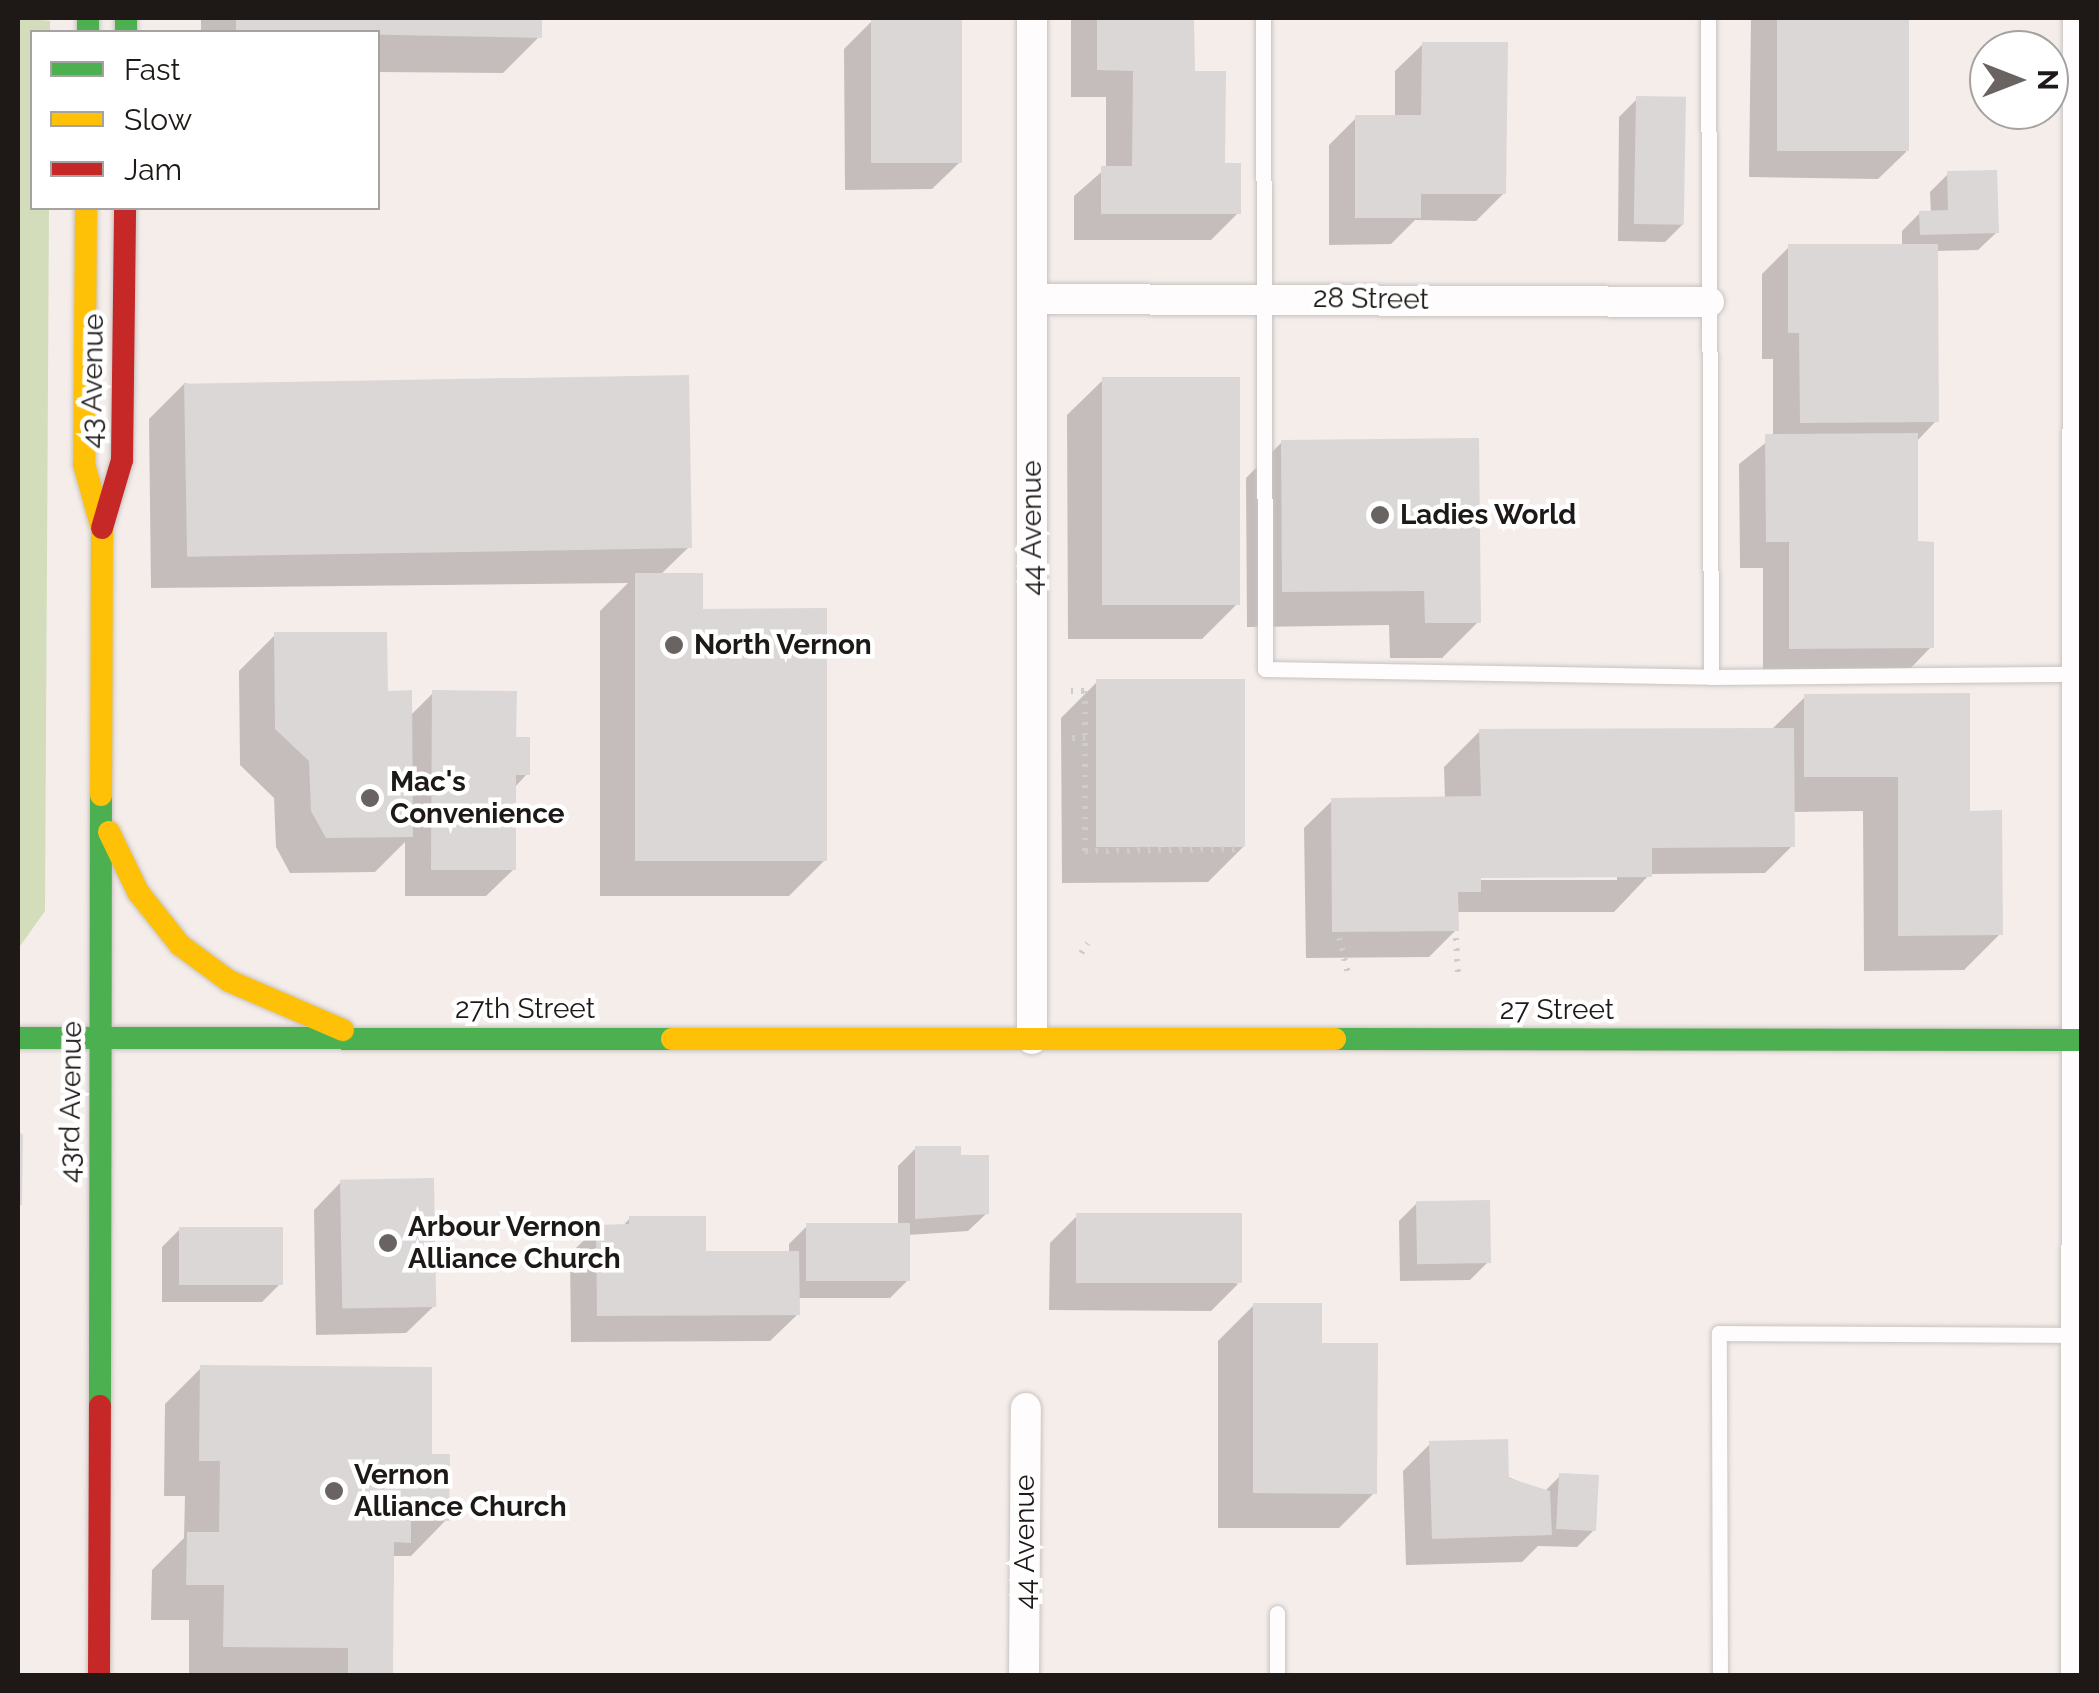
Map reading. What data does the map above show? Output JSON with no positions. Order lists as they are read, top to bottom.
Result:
{
  "streets": {
    "main road": [
      "43 Avenue",
      "27th Street",
      "27 Street",
      "43rd Avenue"
    ],
    "street": ["28 Street", "44 Avenue"]
  },
  "crossings": [
    ["28 Street", "44 Avenue"],
    ["43 Avenue", "43rd Avenue"],
    ["44 Avenue", "27th Street"],
    ["44 Avenue", "27 Street"],
    ["27th Street", "27 Street"],
    ["27th Street", "43rd Avenue"]
  ],
  "places": [
    "Ladies World",
    "North Vernon",
    "Mac's Convenience",
    "Arbour Vernon Alliance Church",
    "Vernon Alliance Church"
  ],
  "legend": ["Fast", "Slow", "Jam"],
  "north": "right"
}
